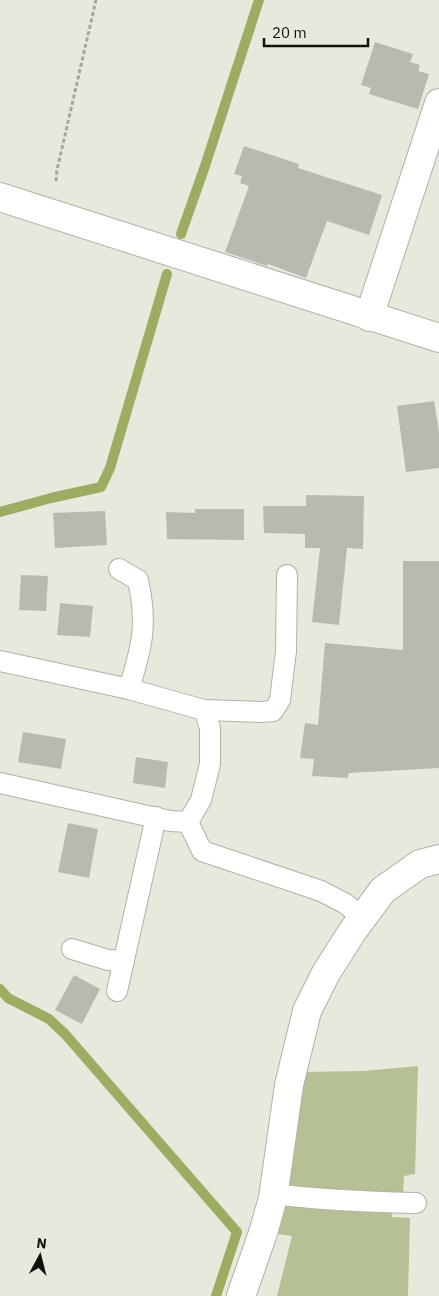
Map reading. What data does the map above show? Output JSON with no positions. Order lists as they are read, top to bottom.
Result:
{
  "scale_bar": "20 m",
  "north": "top"
}
